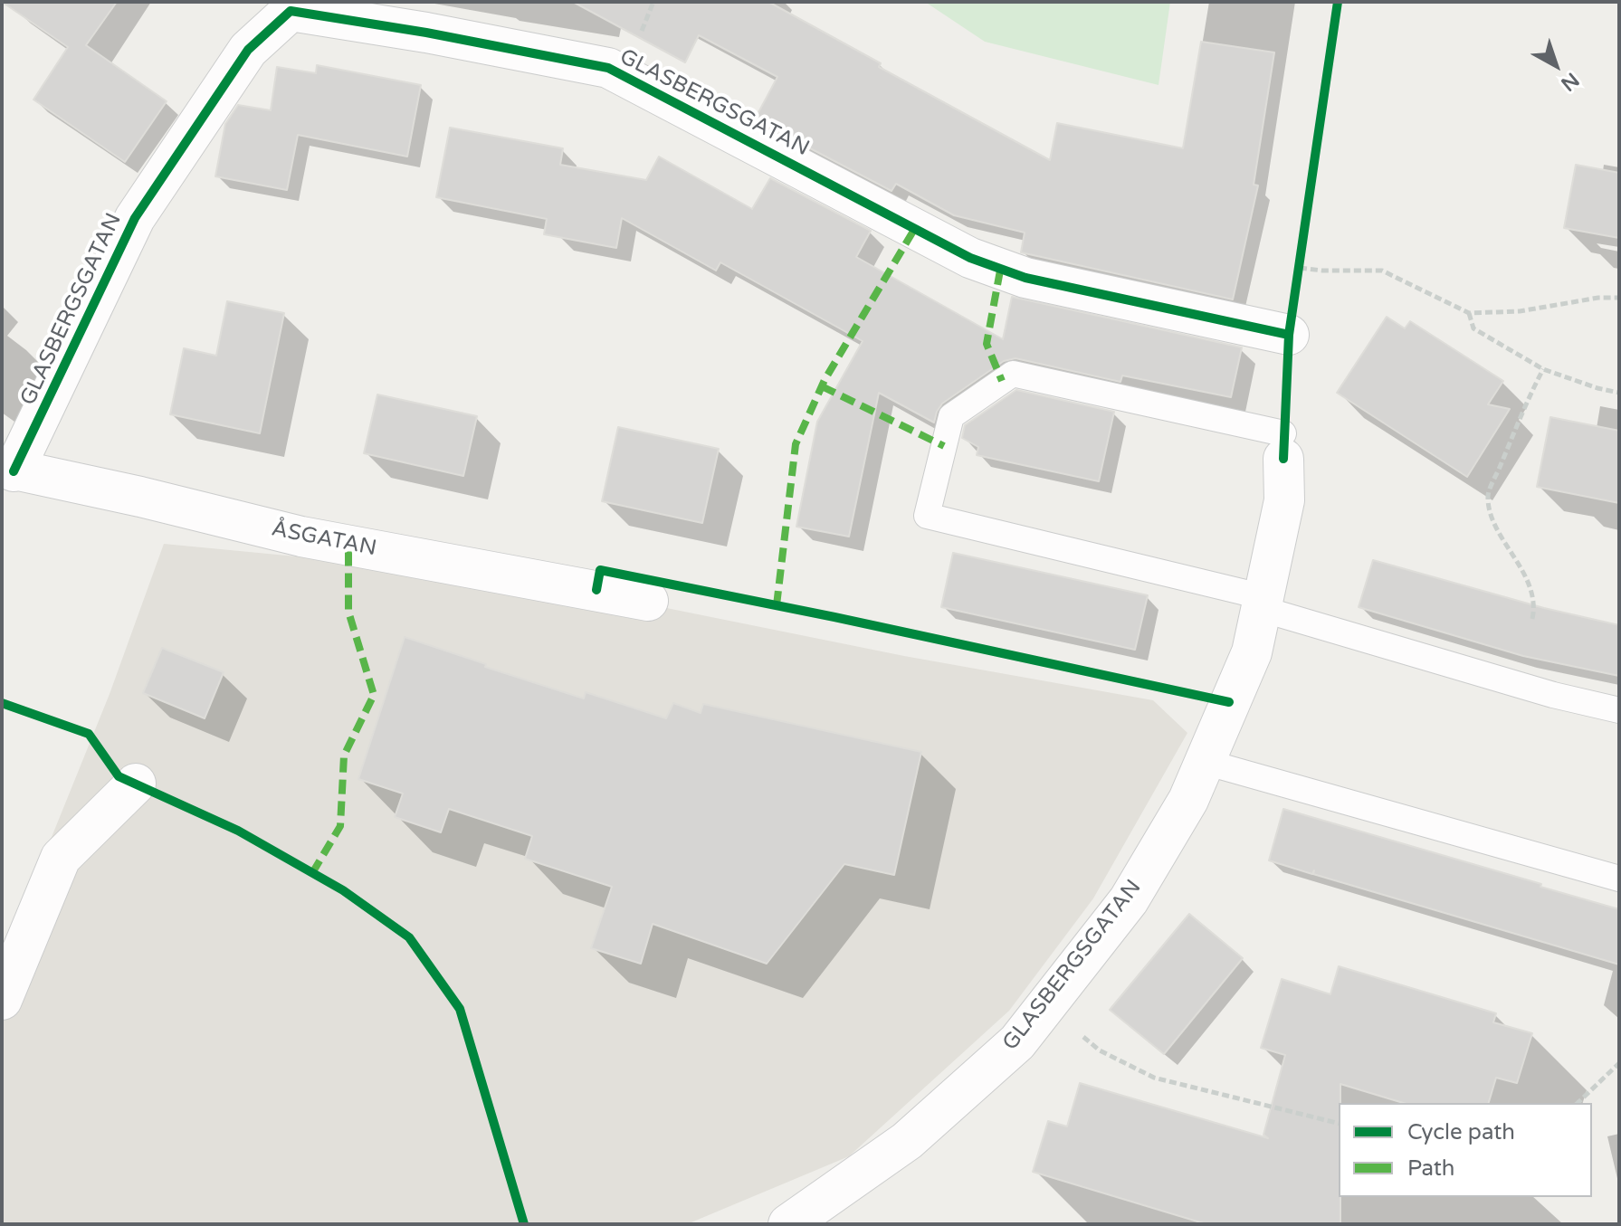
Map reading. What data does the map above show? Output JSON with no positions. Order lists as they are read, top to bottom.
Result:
{
  "streets": {
    "street": ["GLASBERGSGATAN", "ÅSGATAN"]
  },
  "crossings": [
    ["GLASBERGSGATAN", "ÅSGATAN"]
  ],
  "legend": ["Cycle path", "Path"],
  "north": "bottom right"
}
